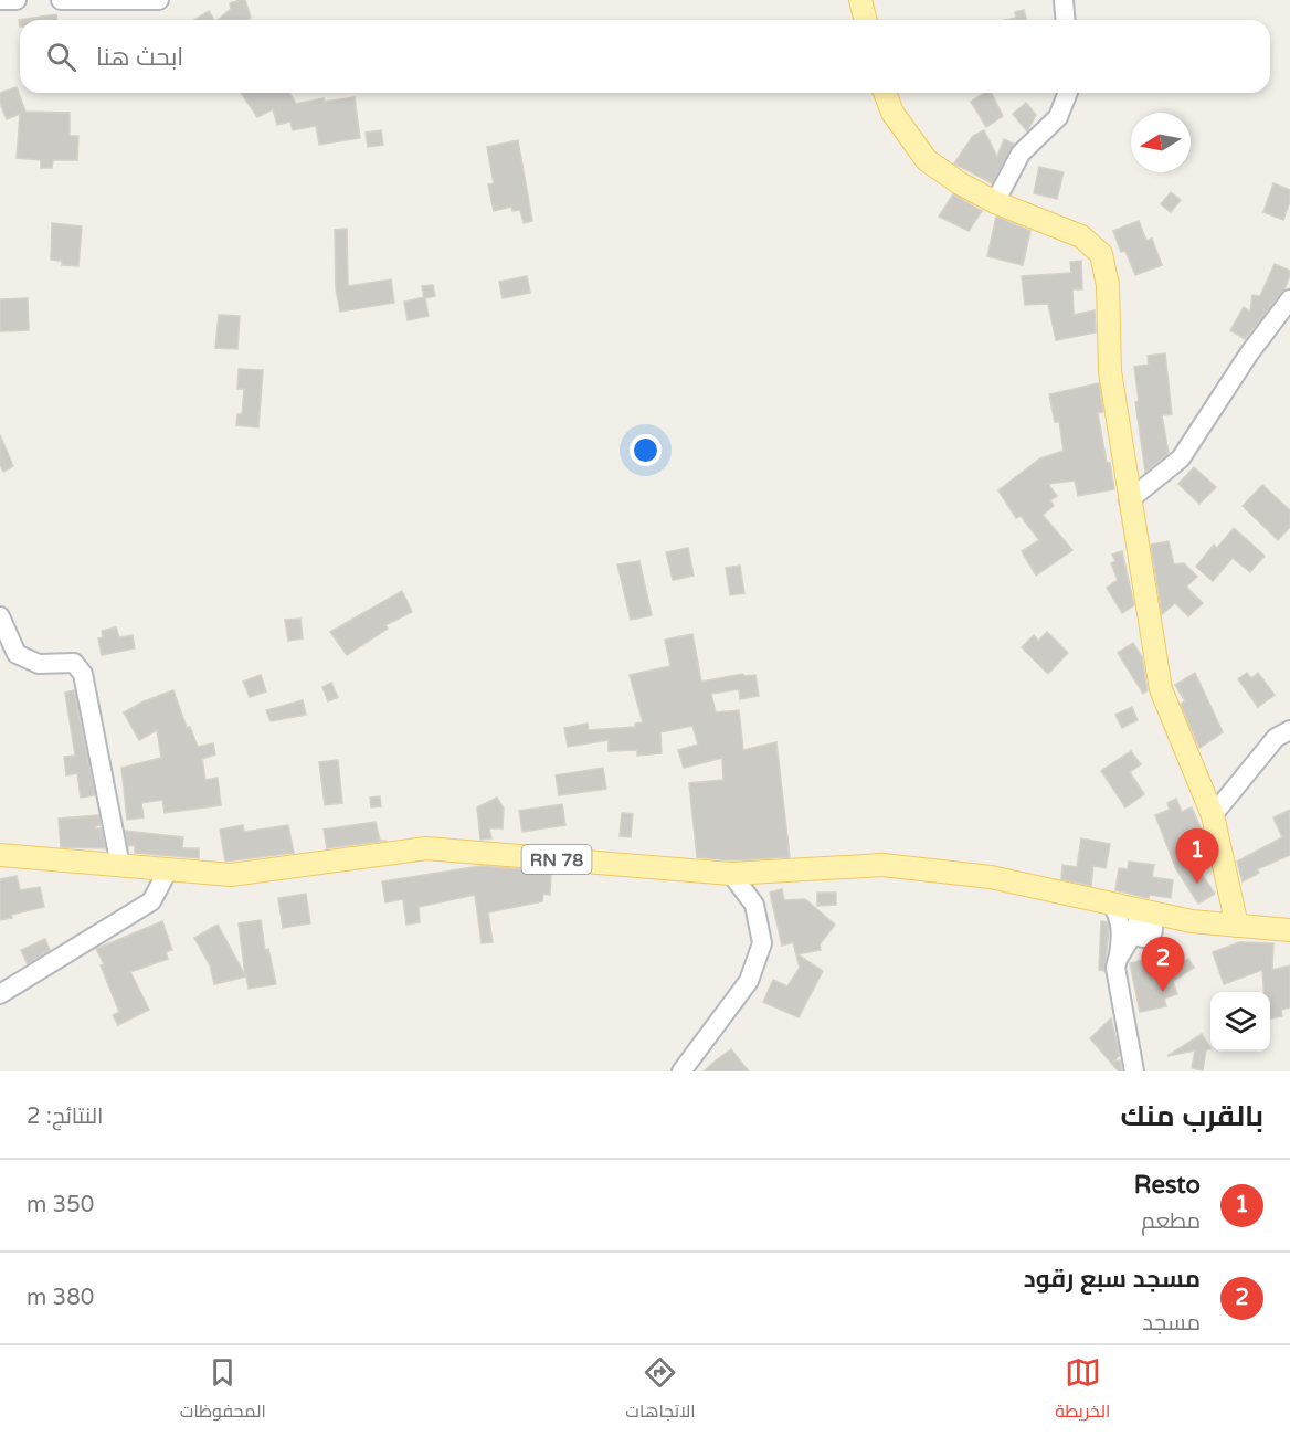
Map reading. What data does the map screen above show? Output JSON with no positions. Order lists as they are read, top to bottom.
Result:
{
  "streets": {
    "main road": ["RN 78"]
  },
  "north": "left",
  "page": {
    "search": "ابحث هنا",
    "pins": ["1", "2"],
    "heading": ["بالقرب منك", "النتائج: 2"],
    "list": [
      {
        "mark": "1",
        "name": "Resto",
        "note": "مطعم",
        "value": "350 m"
      },
      {
        "mark": "2",
        "name": "مسجد سبع رقود",
        "note": "مسجد",
        "value": "380 m"
      }
    ],
    "nav": ["الخريطة", "الاتجاهات", "المحفوظات"]
  }
}
